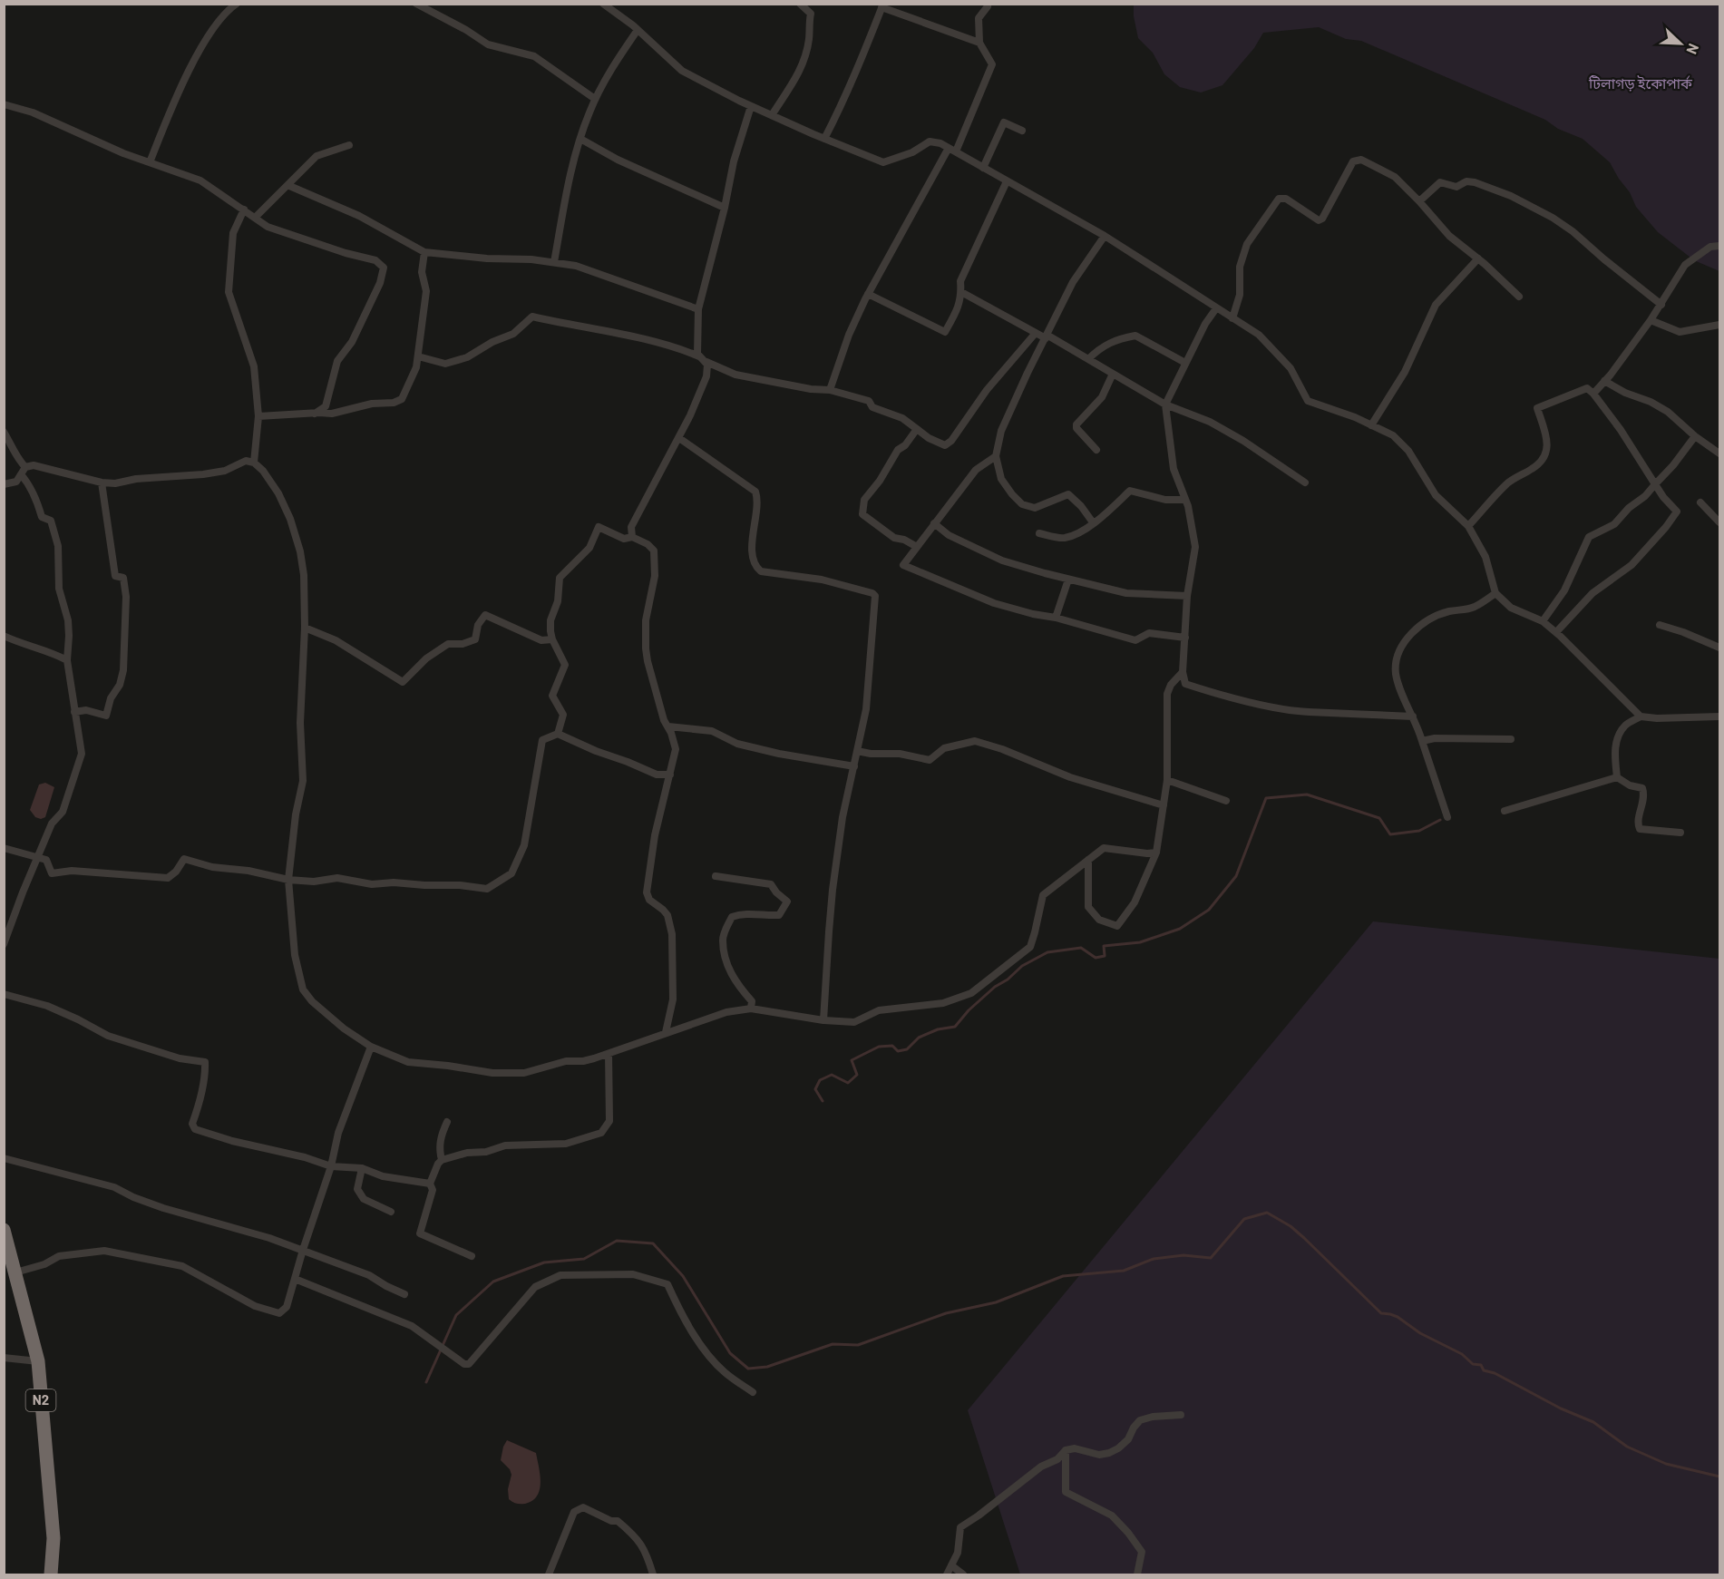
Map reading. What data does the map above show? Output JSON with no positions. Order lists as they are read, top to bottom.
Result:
{
  "streets": {
    "highway": ["N2"]
  },
  "parks": ["টিলাগড় ইকোপার্ক"],
  "north": "bottom right"
}
